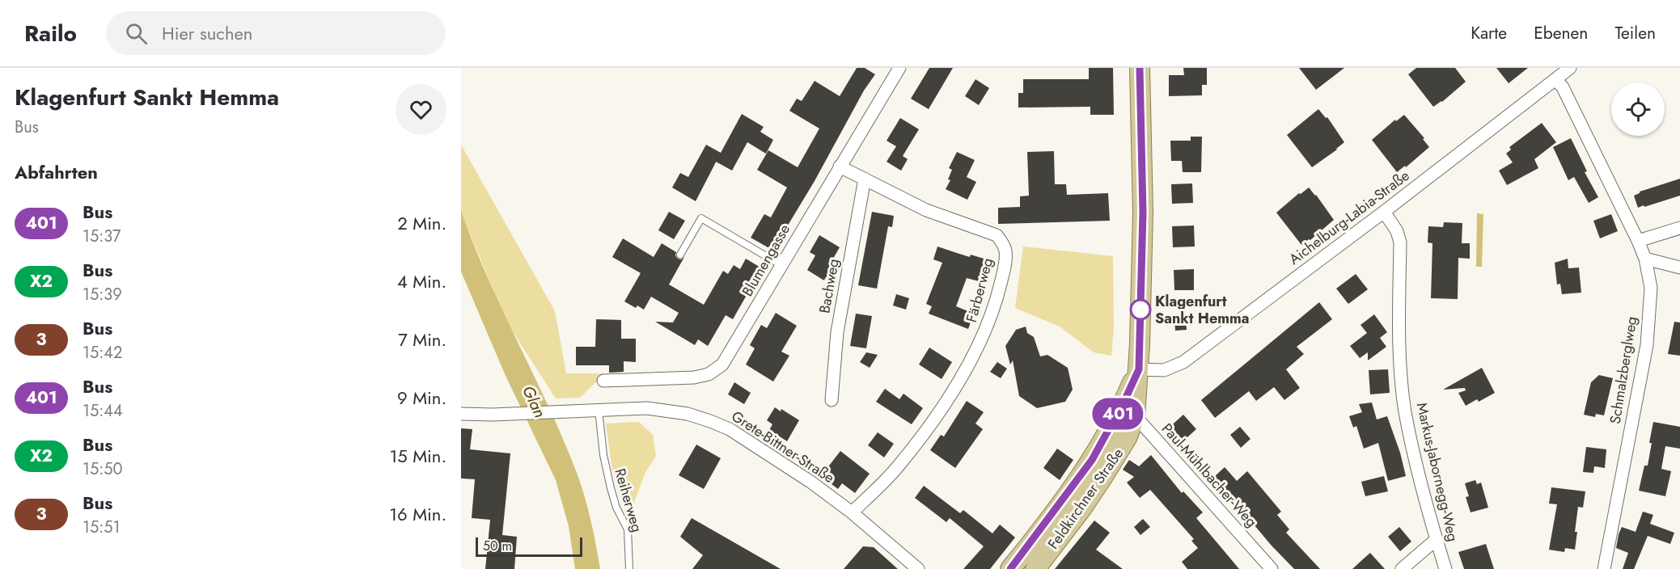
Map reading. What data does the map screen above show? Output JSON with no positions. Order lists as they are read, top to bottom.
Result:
{
  "streets": {
    "main road": ["Feldkirchner Straße"],
    "street": [
      "Aichelburg-Labia-Straße",
      "Blumengasse",
      "Bachweg",
      "Färberweg",
      "Schmalzberglweg",
      "Grete-Bittner-Straße",
      "Markus-Jabornegg-Weg",
      "Paul-Mühlbacher-Weg"
    ],
    "lane": ["Reiherweg"]
  },
  "crossings": [
    ["Aichelburg-Labia-Straße", "Schmalzberglweg"],
    ["Aichelburg-Labia-Straße", "Markus-Jabornegg-Weg"],
    ["Aichelburg-Labia-Straße", "Feldkirchner Straße"],
    ["Blumengasse", "Färberweg"],
    ["Bachweg", "Färberweg"],
    ["Färberweg", "Grete-Bittner-Straße"],
    ["Grete-Bittner-Straße", "Reiherweg"],
    ["Paul-Mühlbacher-Weg", "Feldkirchner Straße"]
  ],
  "water": ["Glan"],
  "places": ["Klagenfurt Sankt Hemma"],
  "lines": ["bus line 401"],
  "scale_bar": "50 m",
  "page": {
    "header": "Railo",
    "search": "Hier suchen",
    "nav": ["Karte", "Ebenen", "Teilen"],
    "heading": [
      ["Klagenfurt Sankt Hemma", "Bus"],
      "Abfahrten"
    ],
    "on_map": "401",
    "list": [
      {
        "mark": "401",
        "name": "Bus",
        "note": "15:37",
        "value": "2 Min."
      },
      {
        "mark": "X2",
        "name": "Bus",
        "note": "15:39",
        "value": "4 Min."
      },
      {
        "mark": "3",
        "name": "Bus",
        "note": "15:42",
        "value": "7 Min."
      },
      {
        "mark": "401",
        "name": "Bus",
        "note": "15:44",
        "value": "9 Min."
      },
      {
        "mark": "X2",
        "name": "Bus",
        "note": "15:50",
        "value": "15 Min."
      },
      {
        "mark": "3",
        "name": "Bus",
        "note": "15:51",
        "value": "16 Min."
      }
    ],
    "scale": "50 m"
  }
}
